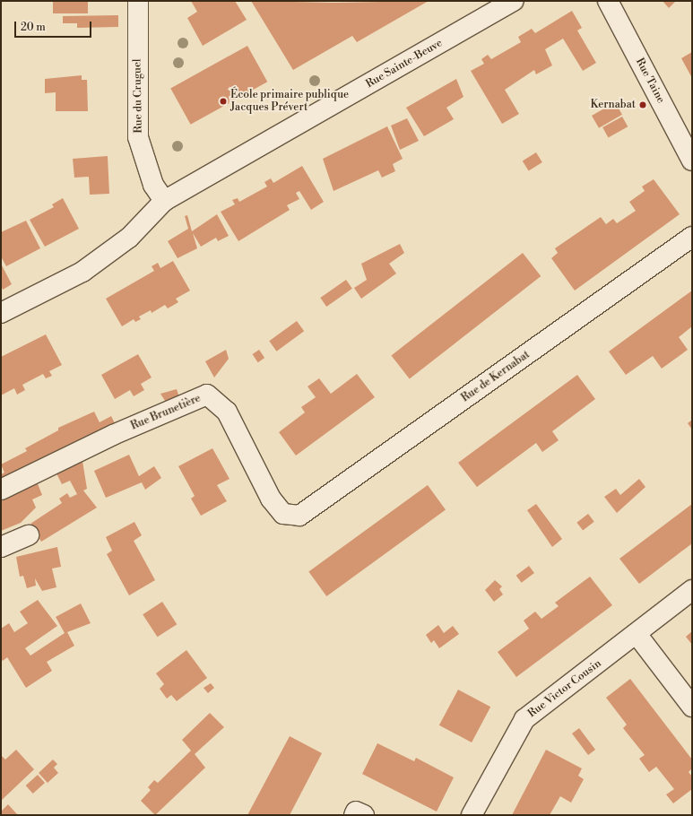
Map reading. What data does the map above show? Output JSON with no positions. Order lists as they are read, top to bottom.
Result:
{
  "streets": {
    "street": [
      "Rue Sainte-Beuve",
      "Rue Taine",
      "Rue du Cruguel",
      "Rue de Kernabat",
      "Rue Brunetière",
      "Rue Victor Cousin"
    ]
  },
  "crossings": [
    ["Rue Sainte-Beuve", "Rue du Cruguel"],
    ["Rue de Kernabat", "Rue Brunetière"]
  ],
  "places": ["École primaire publique Jacques Prévert", "Kernabat"],
  "scale_bar": "20 m"
}
